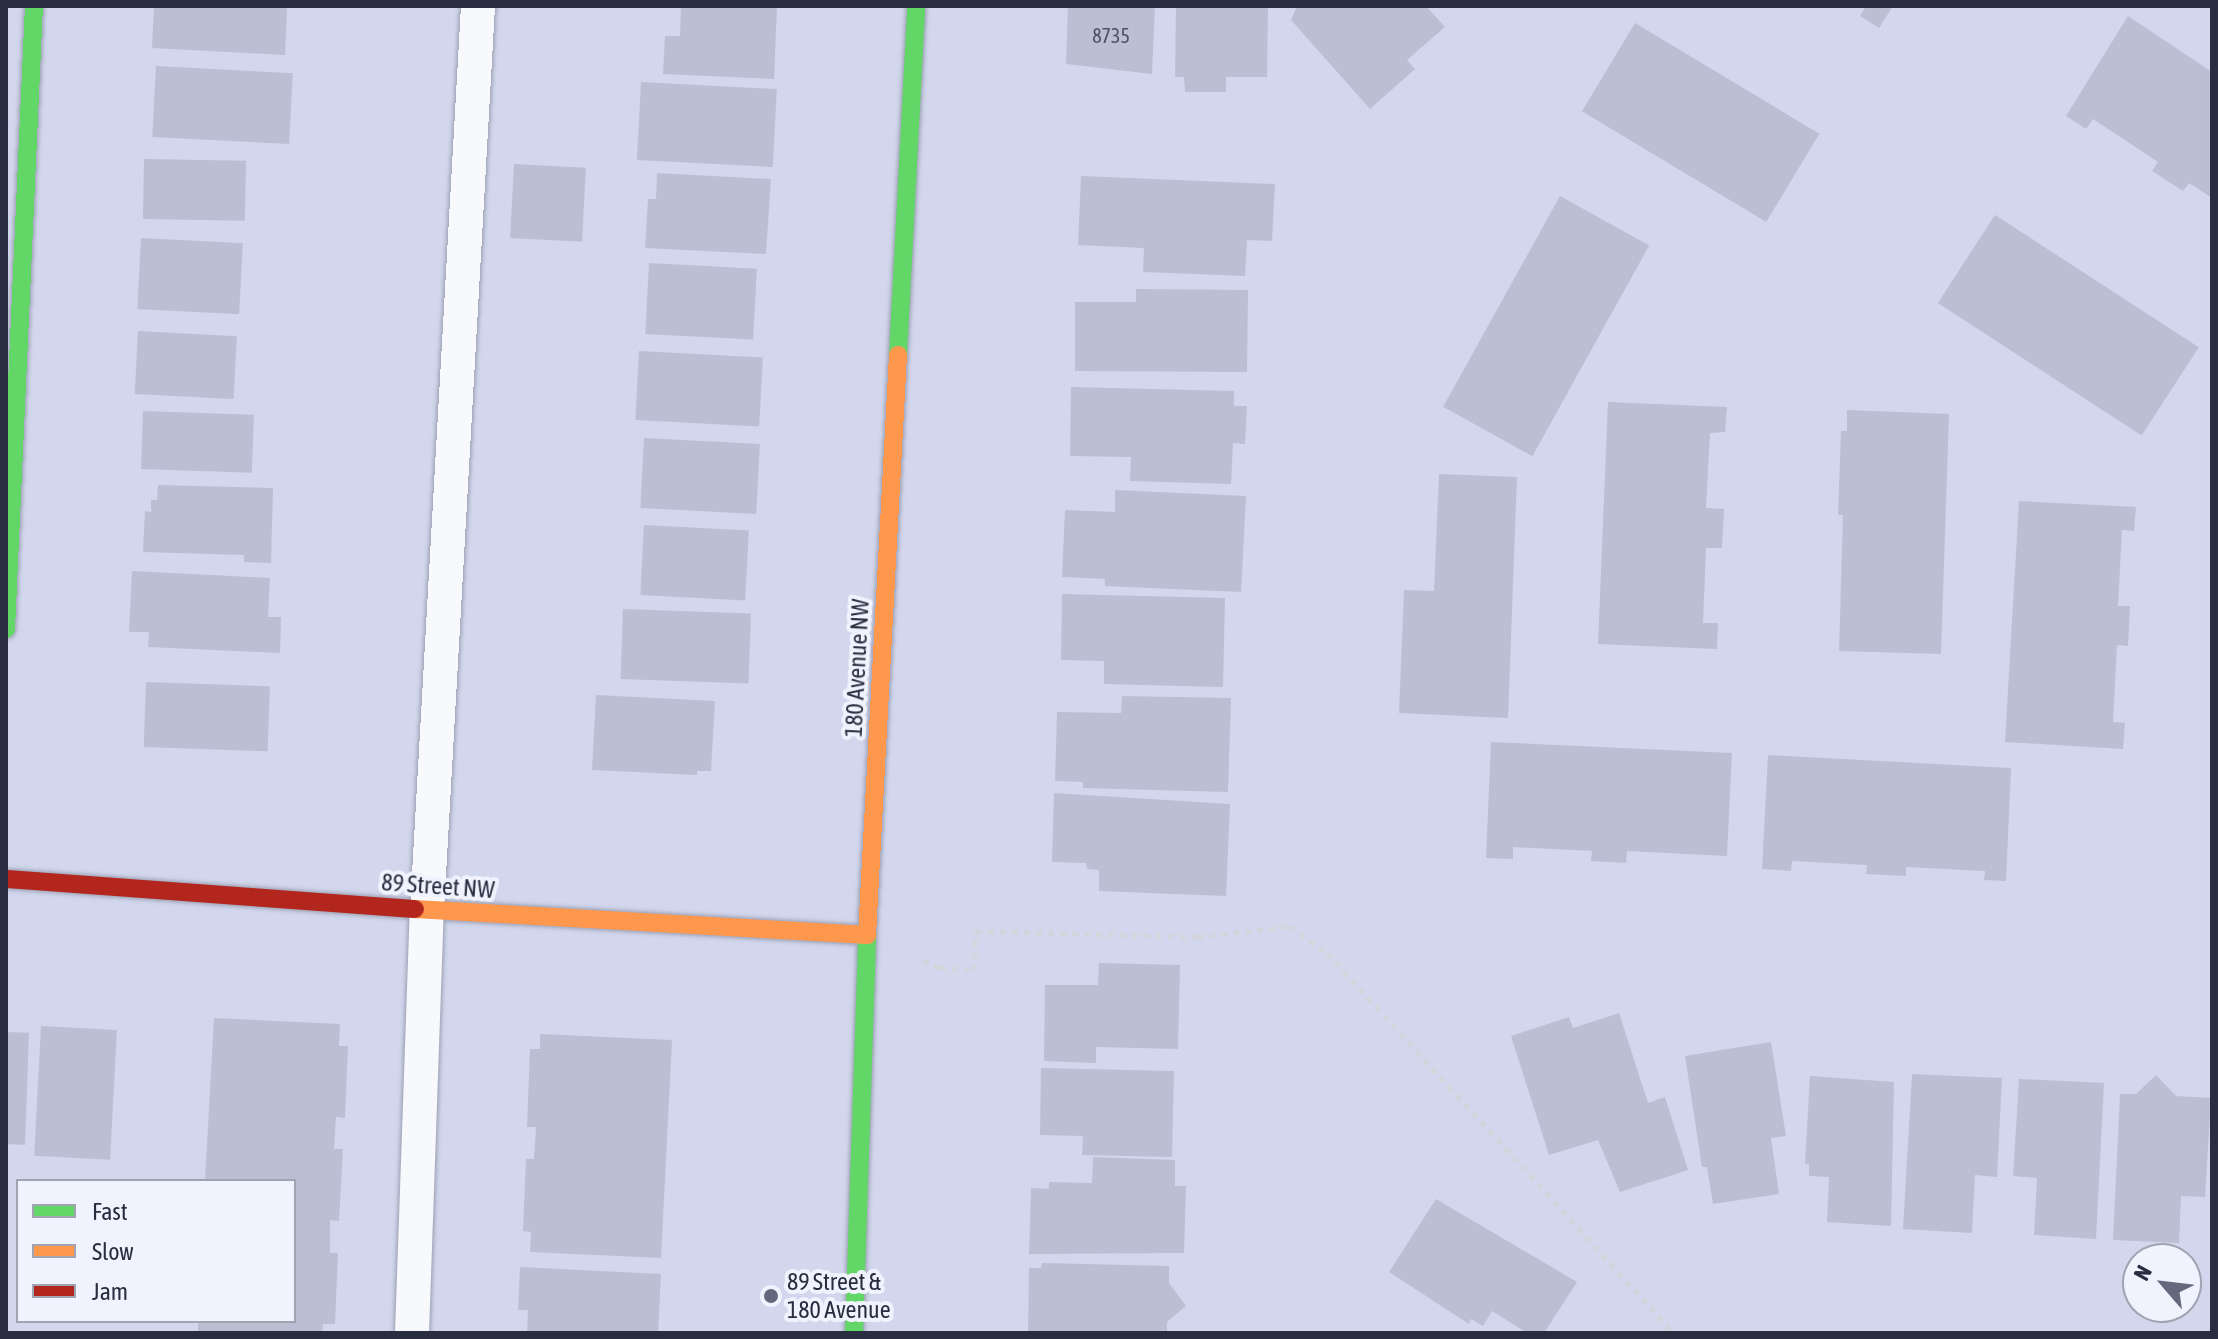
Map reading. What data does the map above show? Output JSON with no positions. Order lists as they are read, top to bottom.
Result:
{
  "streets": {
    "street": ["180 Avenue NW", "89 Street NW"]
  },
  "crossings": [
    ["180 Avenue NW", "89 Street NW"]
  ],
  "places": ["89 Street & 180 Avenue"],
  "house_numbers": ["8735"],
  "legend": ["Fast", "Slow", "Jam"],
  "north": "top left"
}
